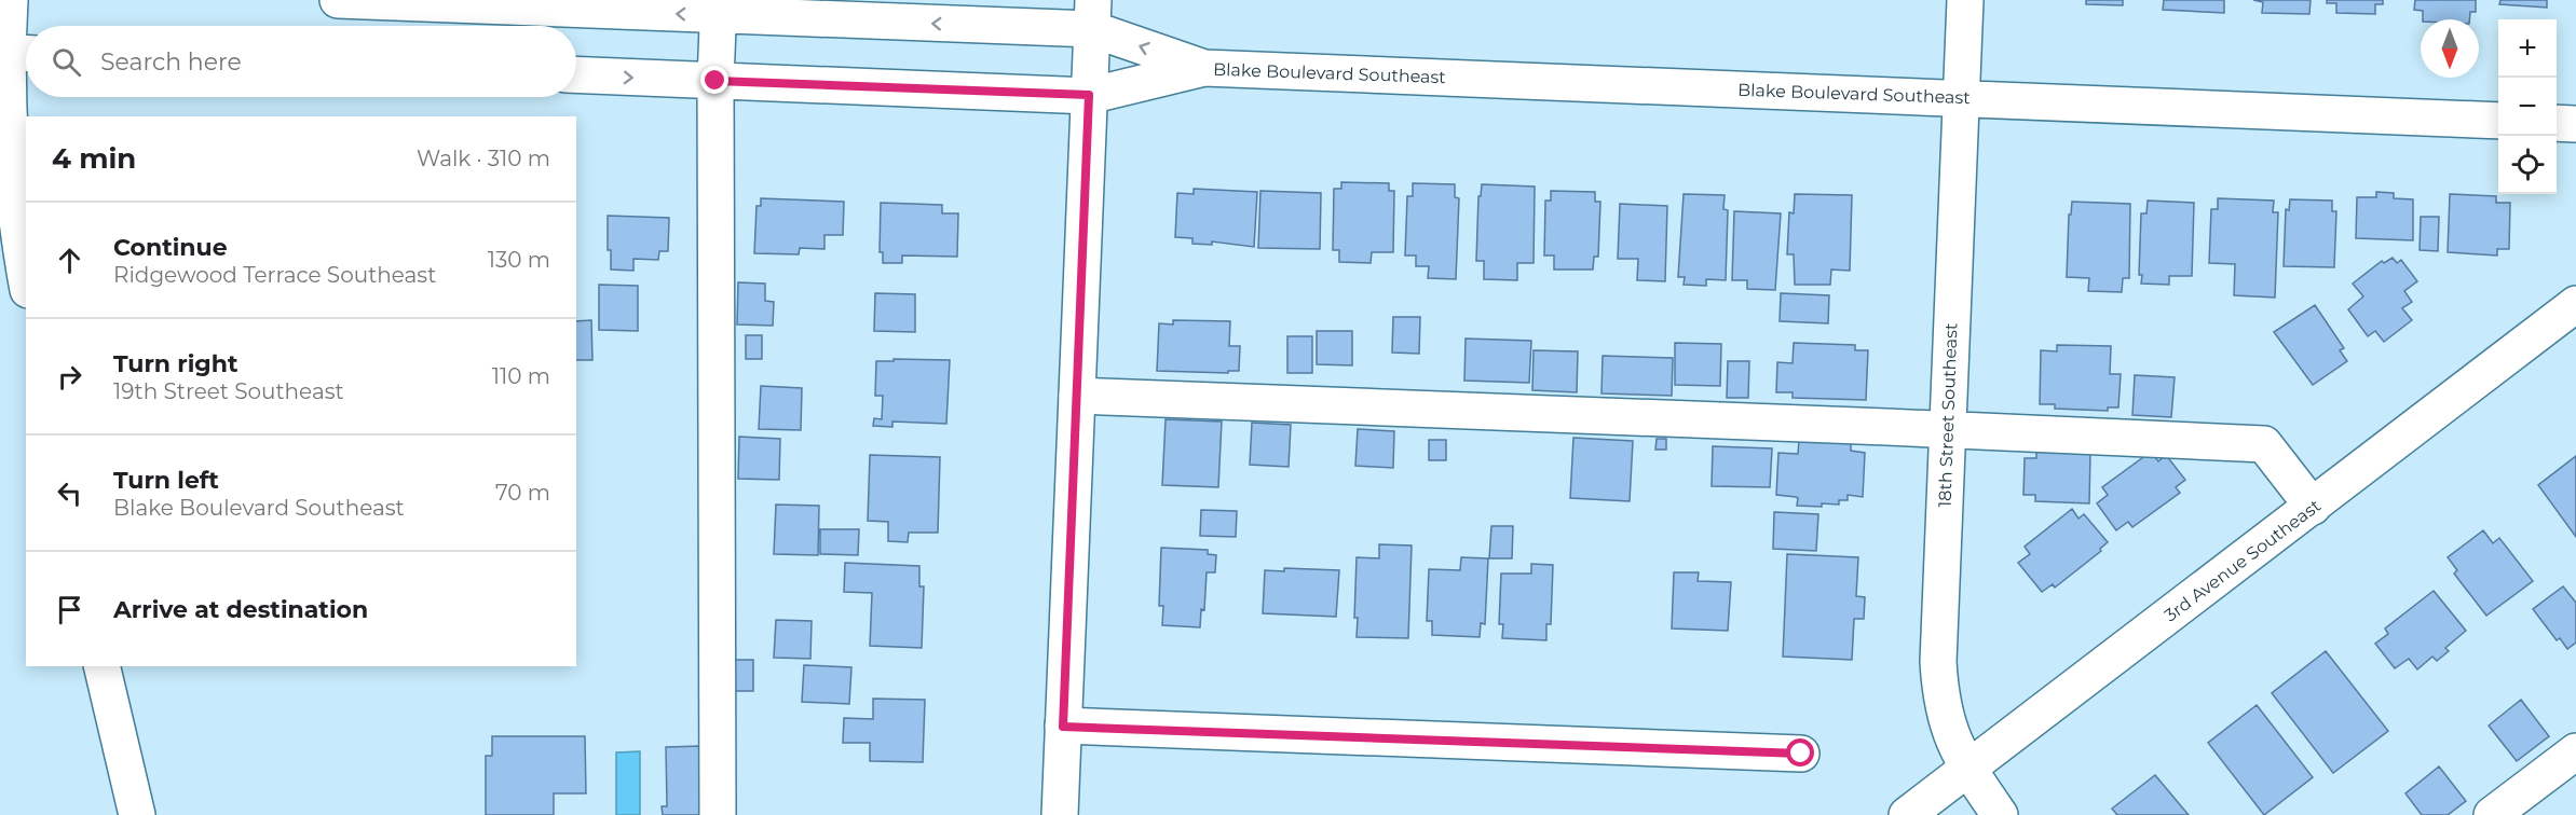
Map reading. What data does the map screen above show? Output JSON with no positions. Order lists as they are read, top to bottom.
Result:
{
  "streets": {
    "street": ["Blake Boulevard Southeast", "18th Street Southeast", "3rd Avenue Southeast"]
  },
  "crossings": [
    ["Blake Boulevard Southeast", "18th Street Southeast"],
    ["18th Street Southeast", "3rd Avenue Southeast"]
  ],
  "north": "bottom",
  "page": {
    "map_buttons": ["+", "−"],
    "search": "Search here",
    "heading": ["4 min", "Walk · 310 m"],
    "list": [
      ["Continue", "Ridgewood Terrace Southeast", "130 m"],
      ["Turn right", "19th Street Southeast", "110 m"],
      ["Turn left", "Blake Boulevard Southeast", "70 m"],
      "Arrive at destination"
    ]
  }
}
